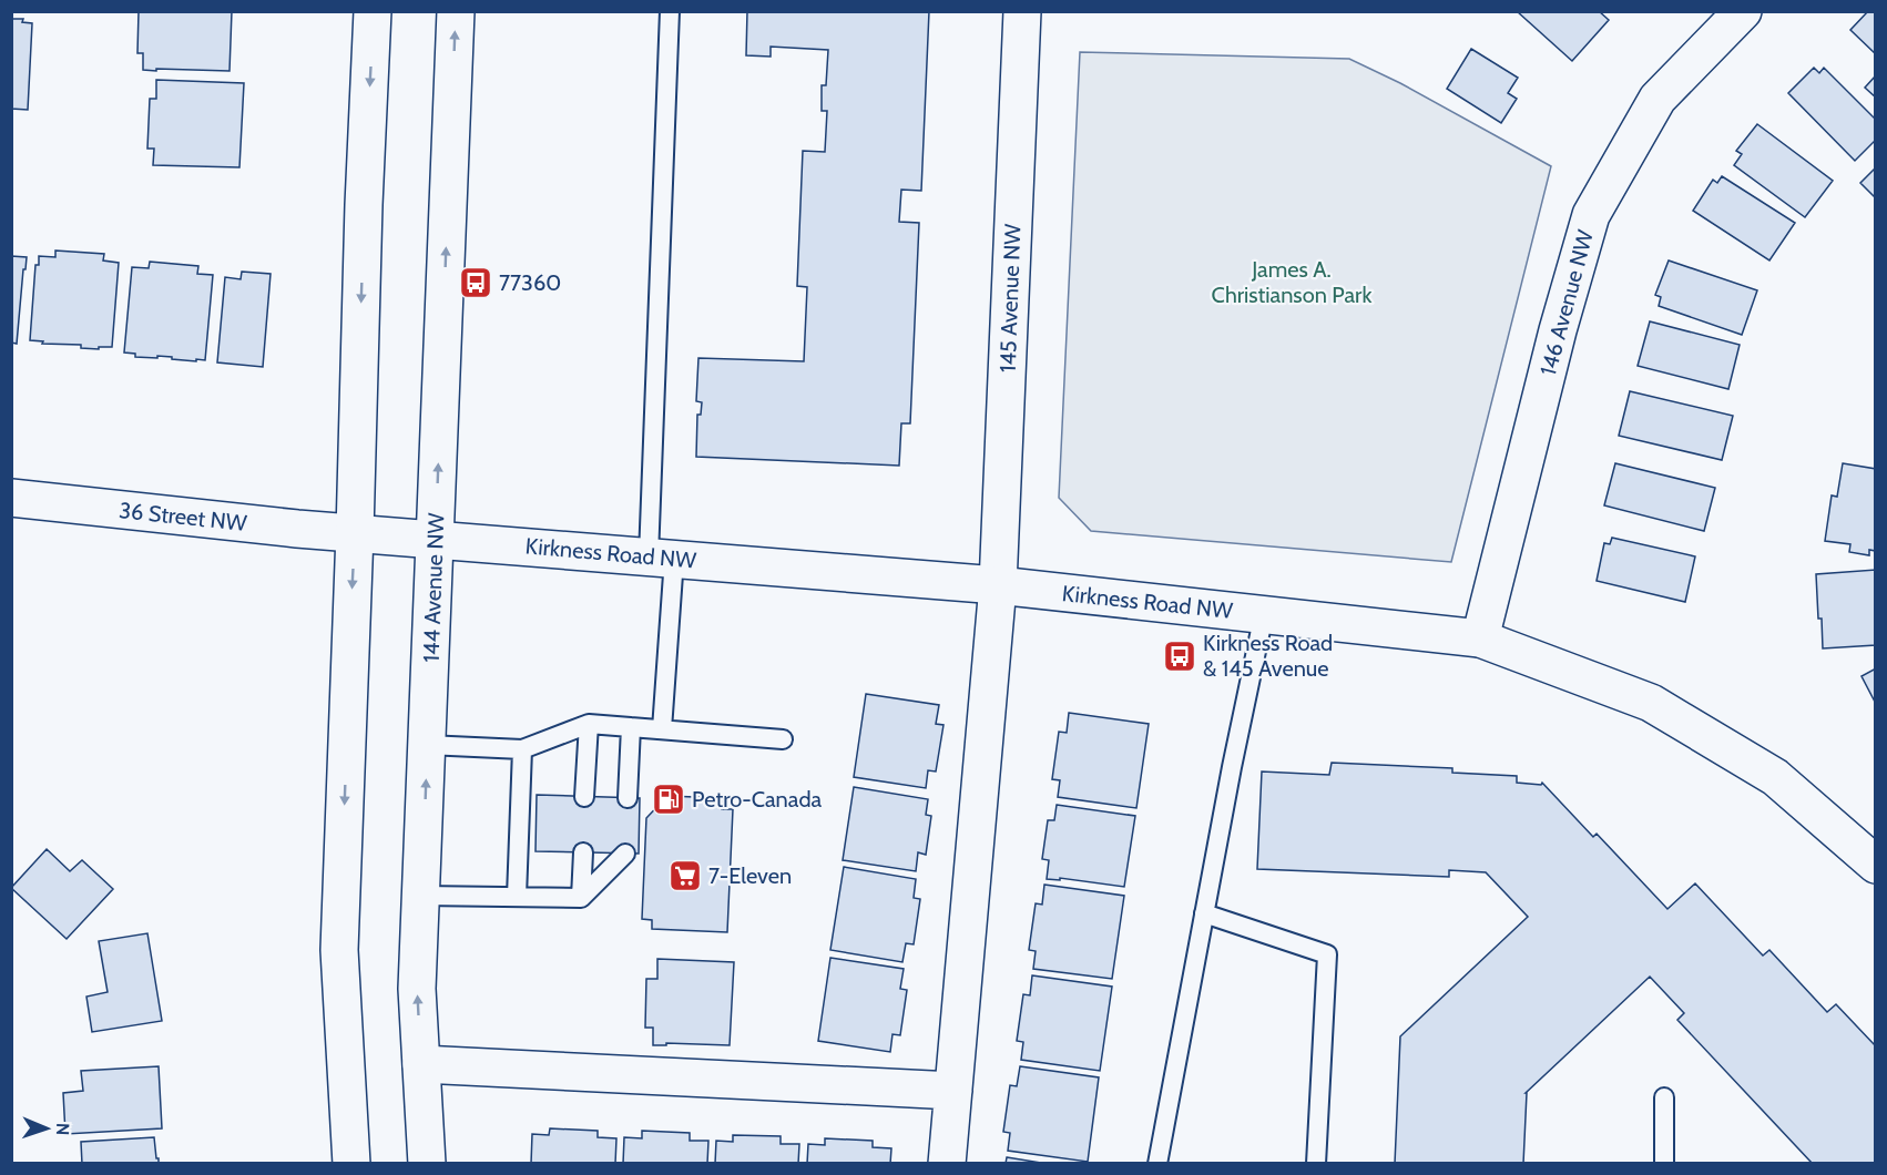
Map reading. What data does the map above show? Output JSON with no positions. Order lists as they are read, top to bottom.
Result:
{
  "streets": {
    "street": [
      "145 Avenue NW",
      "146 Avenue NW",
      "36 Street NW",
      "Kirkness Road NW",
      "144 Avenue NW"
    ]
  },
  "crossings": [
    ["145 Avenue NW", "Kirkness Road NW"],
    ["146 Avenue NW", "Kirkness Road NW"],
    ["36 Street NW", "Kirkness Road NW"],
    ["Kirkness Road NW", "144 Avenue NW"]
  ],
  "parks": ["James A. Christianson Park"],
  "places": {
    "bus stop": ["77360", "Kirkness Road & 145 Avenue"],
    "fuel station": ["Petro-Canada"],
    "supermarket": ["7-Eleven"]
  },
  "north": "right"
}
